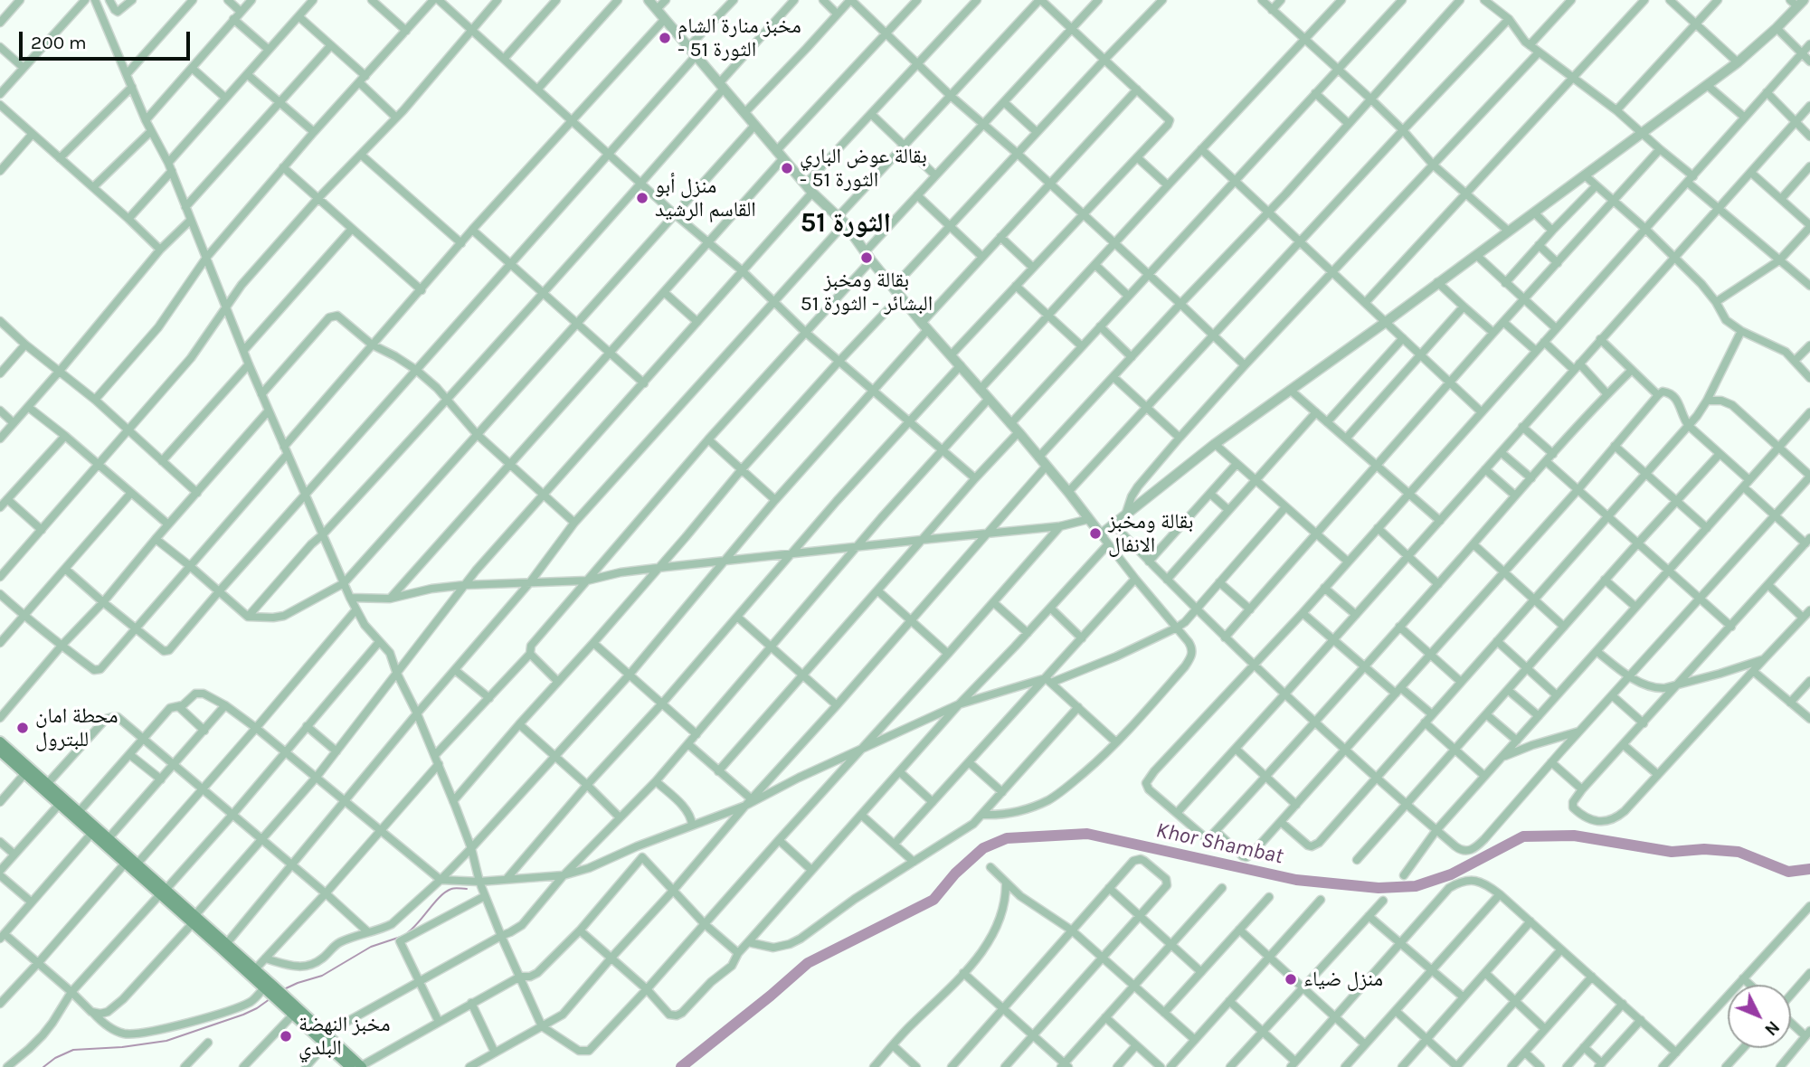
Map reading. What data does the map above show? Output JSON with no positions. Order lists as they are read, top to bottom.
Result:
{
  "districts": ["الثورة 51"],
  "water": ["Khor Shambat"],
  "places": [
    "مخبز منارة الشام - الثورة 51",
    "بقالة عوض الباري - الثورة 51",
    "منزل أبو القاسم الرشيد",
    "بقالة ومخبز البشائر - الثورة 51",
    "بقالة ومخبز الانفال",
    "محطة امان للبترول",
    "منزل ضياء",
    "مخبز النهضة البلدي"
  ],
  "scale_bar": "200 m",
  "north": "bottom right"
}
